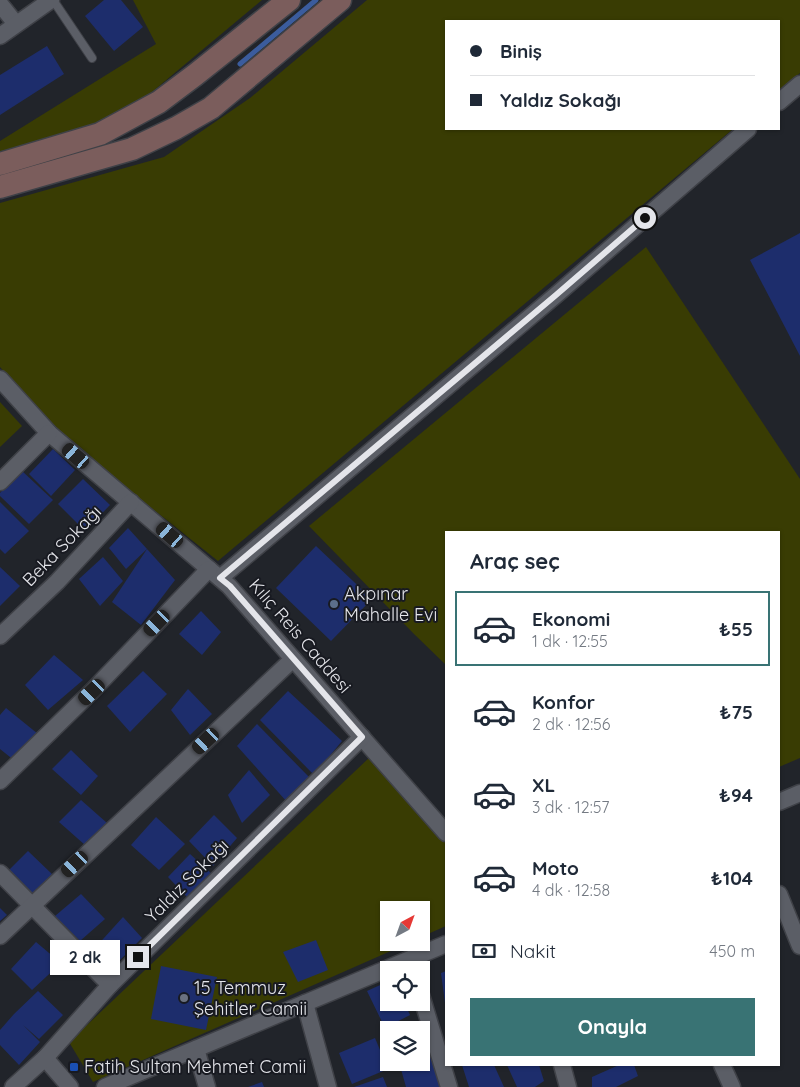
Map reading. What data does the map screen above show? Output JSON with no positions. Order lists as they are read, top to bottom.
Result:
{
  "streets": {
    "street": ["Beka Sokağı", "Kılıç Reis Caddesi", "Yaldız Sokağı"]
  },
  "crossings": [
    ["Beka Sokağı", "Kılıç Reis Caddesi"],
    ["Kılıç Reis Caddesi", "Yaldız Sokağı"]
  ],
  "places": {
    "other": ["Akpınar Mahalle Evi", "15 Temmuz Şehitler Camii"],
    "transit": ["Fatih Sultan Mehmet Camii"]
  },
  "north": "top right",
  "page": {
    "banner": ["Biniş", "Yaldız Sokağı"],
    "heading": "Araç seç",
    "list": [
      {
        "name": "Ekonomi",
        "note": "1 dk · 12:55",
        "value": "₺55"
      },
      {
        "name": "Konfor",
        "note": "2 dk · 12:56",
        "value": "₺75"
      },
      {
        "name": "XL",
        "note": "3 dk · 12:57",
        "value": "₺94"
      },
      {
        "name": "Moto",
        "note": "4 dk · 12:58",
        "value": "₺104"
      }
    ],
    "pay": ["Nakit", "450 m"],
    "bubble": "2 dk",
    "buttons": "Onayla"
  }
}
